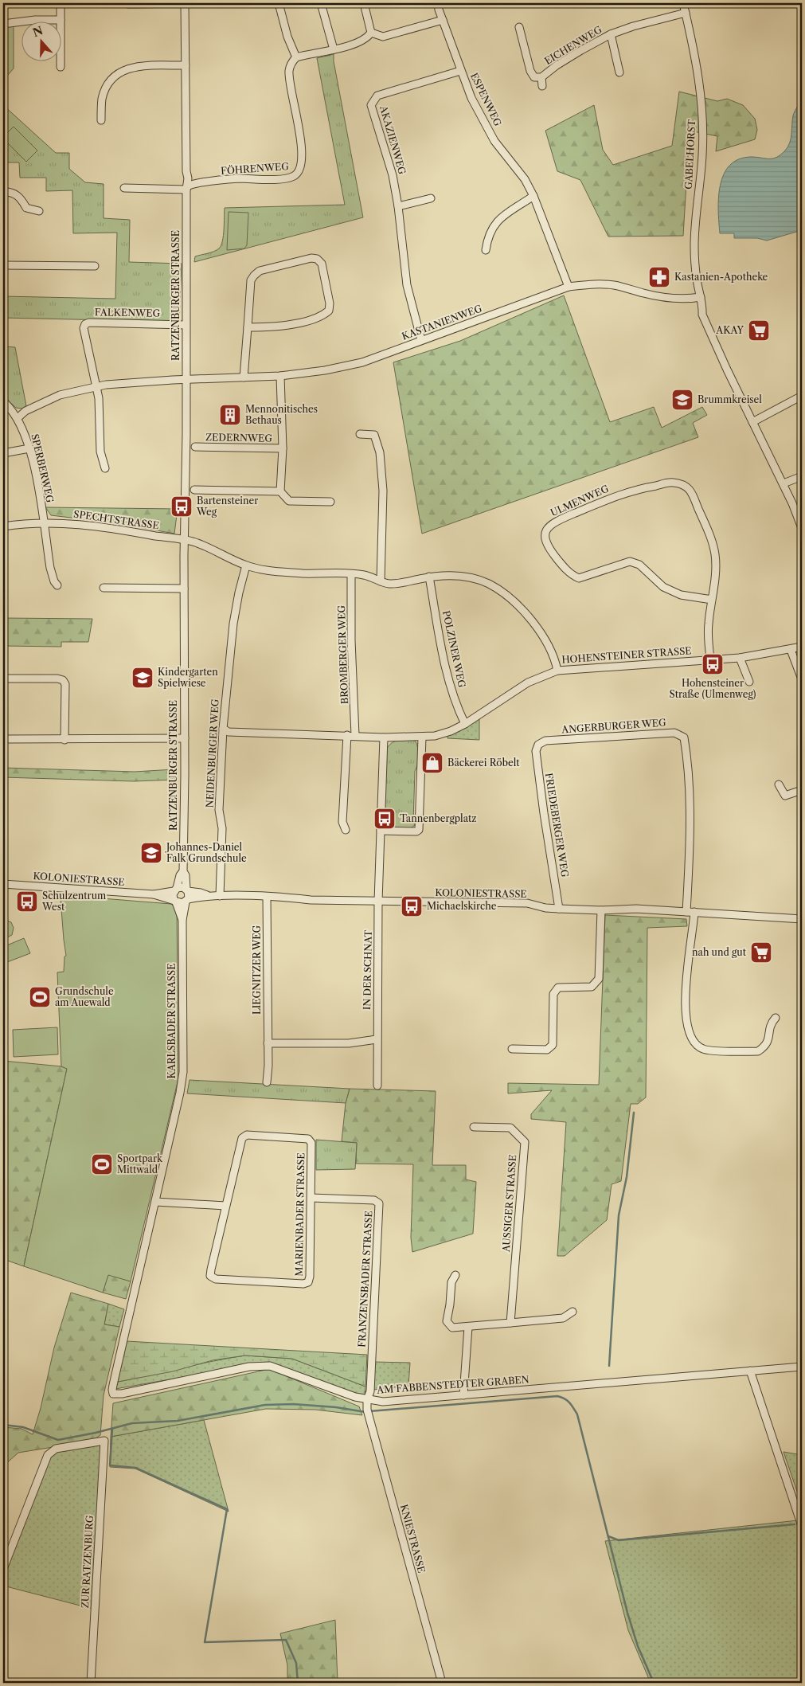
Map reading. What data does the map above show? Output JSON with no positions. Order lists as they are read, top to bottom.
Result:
{
  "streets": {
    "street": [
      "EICHENWEG",
      "ESPENWEG",
      "AKAZIENWEG",
      "GABELHORST",
      "FÖHRENWEG",
      "RATZENBURGER STRASSE",
      "FALKENWEG",
      "KASTANIENWEG",
      "ZEDERNWEG",
      "SPERBERWEG",
      "ULMENWEG",
      "SPECHTSTRASSE",
      "POLZINER WEG",
      "BROMBERGER WEG",
      "HOHENSTEINER STRASSE",
      "ANGERBURGER WEG",
      "NEIDENBURGER WEG",
      "FRIEDEBERGER WEG",
      "KOLONIESTRASSE",
      "LIEGNITZER WEG",
      "IN DER SCHNAT",
      "KARLSBADER STRASSE",
      "AUSSIGER STRASSE",
      "MARIENBADER STRASSE",
      "FRANZENSBADER STRASSE",
      "AM FABBENSTEDTER GRABEN",
      "KNIESTRASSE",
      "ZUR RATZENBURG"
    ]
  },
  "crossings": [
    ["EICHENWEG", "GABELHORST"],
    ["ESPENWEG", "AKAZIENWEG"],
    ["ESPENWEG", "KASTANIENWEG"],
    ["AKAZIENWEG", "KASTANIENWEG"],
    ["GABELHORST", "KASTANIENWEG"],
    ["FÖHRENWEG", "RATZENBURGER STRASSE"],
    ["RATZENBURGER STRASSE", "FALKENWEG"],
    ["RATZENBURGER STRASSE", "KASTANIENWEG"],
    ["RATZENBURGER STRASSE", "SPECHTSTRASSE"],
    ["RATZENBURGER STRASSE", "KOLONIESTRASSE"],
    ["RATZENBURGER STRASSE", "KARLSBADER STRASSE"],
    ["FALKENWEG", "KASTANIENWEG"],
    ["KASTANIENWEG", "ZEDERNWEG"],
    ["KASTANIENWEG", "SPERBERWEG"],
    ["SPERBERWEG", "SPECHTSTRASSE"],
    ["ULMENWEG", "HOHENSTEINER STRASSE"],
    ["POLZINER WEG", "HOHENSTEINER STRASSE"],
    ["ANGERBURGER WEG", "FRIEDEBERGER WEG"],
    ["ANGERBURGER WEG", "KOLONIESTRASSE"],
    ["NEIDENBURGER WEG", "KOLONIESTRASSE"],
    ["FRIEDEBERGER WEG", "KOLONIESTRASSE"],
    ["KOLONIESTRASSE", "LIEGNITZER WEG"],
    ["KOLONIESTRASSE", "IN DER SCHNAT"],
    ["KOLONIESTRASSE", "KARLSBADER STRASSE"],
    ["KARLSBADER STRASSE", "AM FABBENSTEDTER GRABEN"],
    ["MARIENBADER STRASSE", "FRANZENSBADER STRASSE"],
    ["FRANZENSBADER STRASSE", "AM FABBENSTEDTER GRABEN"],
    ["FRANZENSBADER STRASSE", "KNIESTRASSE"],
    ["AM FABBENSTEDTER GRABEN", "KNIESTRASSE"]
  ],
  "places": {
    "pharmacy": ["Kastanien-Apotheke"],
    "supermarket": ["AKAY", "nah und gut"],
    "school or university": ["Brummkreisel", "Kindergarten Spielwiese", "Johannes-Daniel Falk Grundschule"],
    "building": ["Mennonitisches Bethaus"],
    "bus stop": [
      "Bartensteiner Weg",
      "Hohensteiner Straße (Ulmenweg)",
      "Tannenbergplatz",
      "Schulzentrum West",
      "Michaelskirche"
    ],
    "shop": ["Bäckerei Röbelt"],
    "sports": ["Grundschule am Auewald", "Sportpark Mittwald"]
  },
  "north": "top"
}
